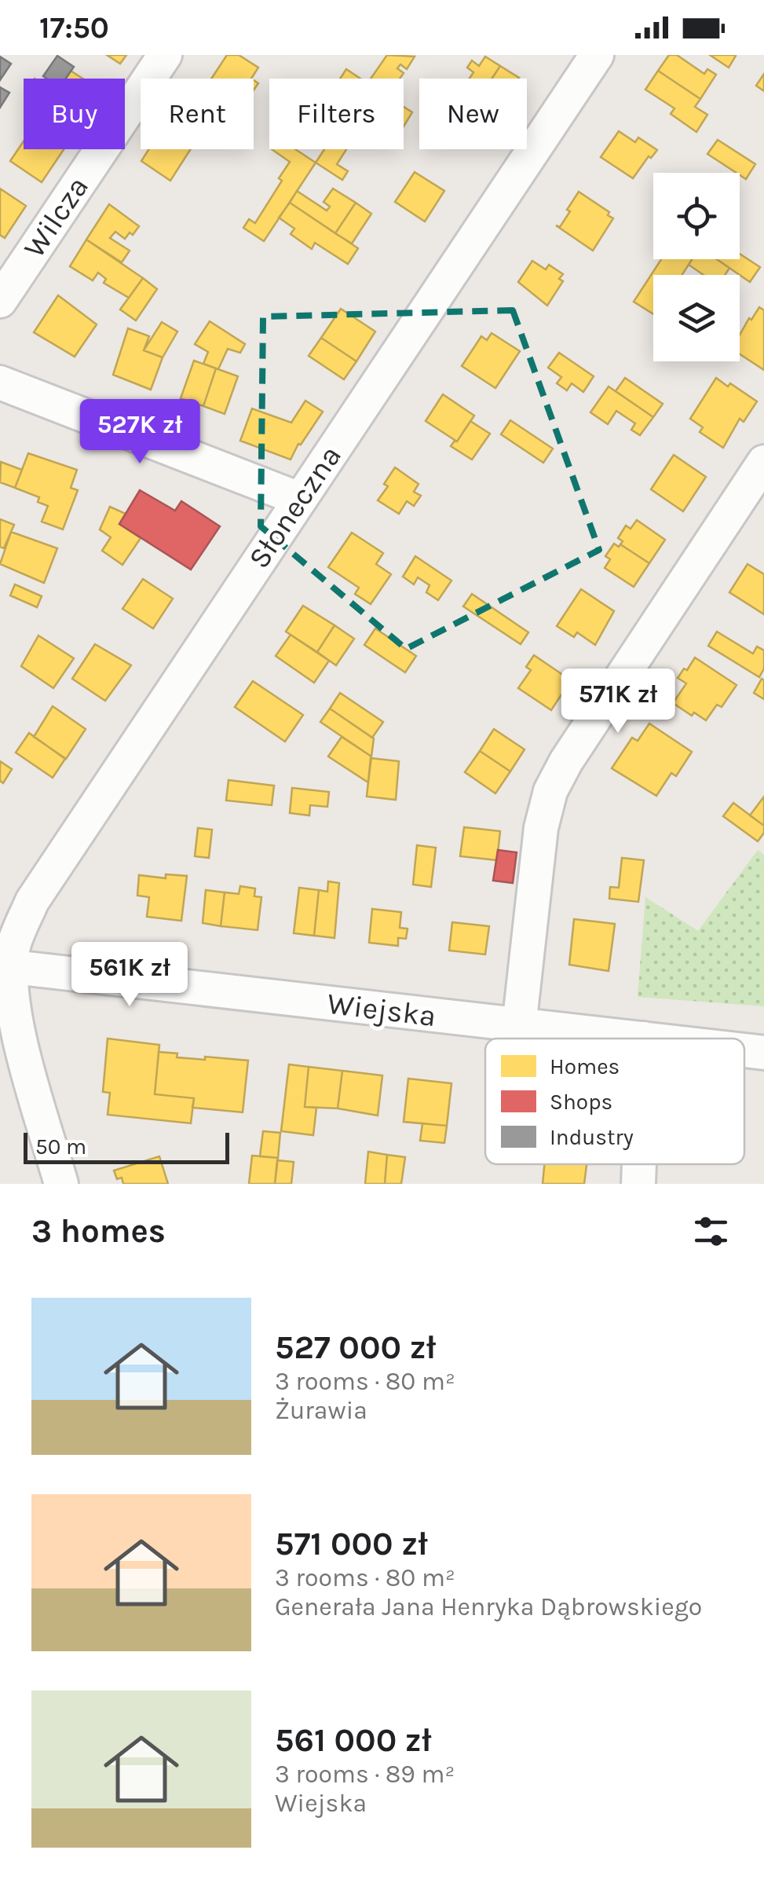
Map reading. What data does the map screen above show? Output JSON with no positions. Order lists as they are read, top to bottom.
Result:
{
  "streets": {
    "street": ["Wilcza", "Słoneczna", "Wiejska"]
  },
  "crossings": [
    ["Słoneczna", "Wiejska"]
  ],
  "legend": ["Homes", "Shops", "Industry"],
  "scale_bar": "50 m",
  "page": {
    "status": "17:50",
    "chip": [
      "Buy",
      "Rent",
      "Filters",
      "New"
    ],
    "price": ["527K zł", "571K zł", "561K zł"],
    "scale": "50 m",
    "heading": "3 homes",
    "list": [
      {
        "name": "527 000 zł",
        "note": "3 rooms · 80 m² · Żurawia"
      },
      {
        "name": "571 000 zł",
        "note": "3 rooms · 80 m² · Generała Jana Henryka Dąbrowskiego"
      },
      {
        "name": "561 000 zł",
        "note": "3 rooms · 89 m² · Wiejska"
      }
    ]
  }
}
